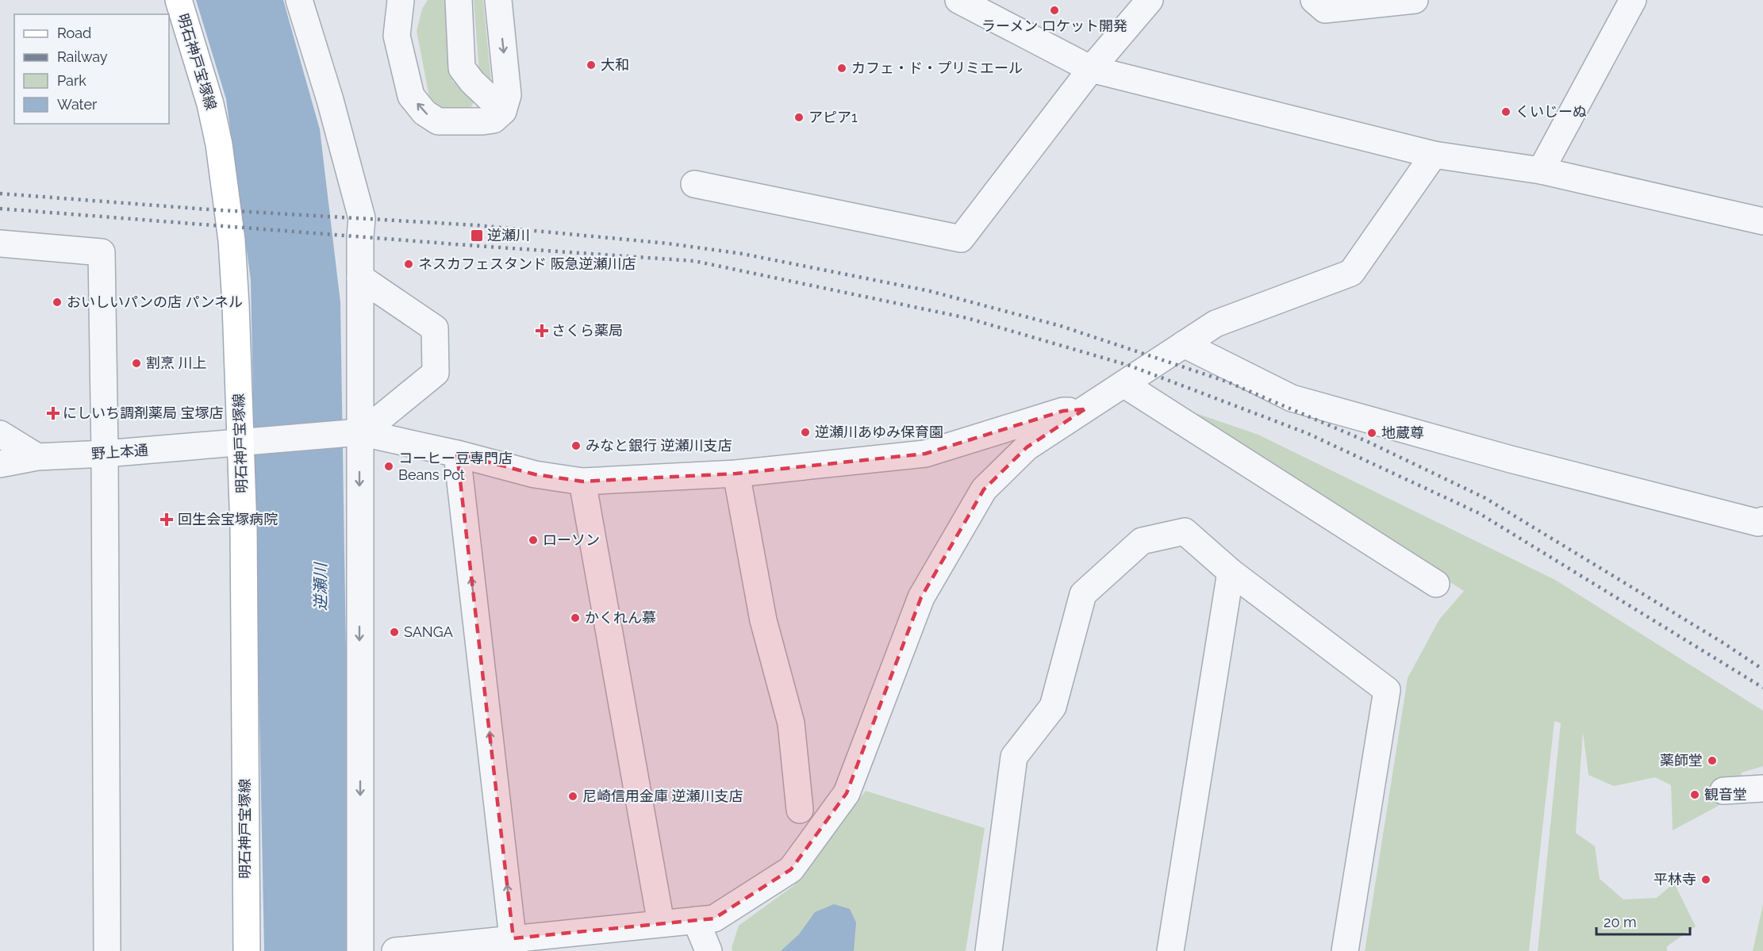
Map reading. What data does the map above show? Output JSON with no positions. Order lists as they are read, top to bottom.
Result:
{
  "streets": {
    "main road": ["明石神戸宝塚線"],
    "street": ["野上本通"]
  },
  "crossings": [
    ["明石神戸宝塚線", "野上本通"]
  ],
  "water": ["逆瀬川"],
  "places": {
    "other": [
      "ラーメン ロケット開発",
      "大和",
      "カフェ・ド・プリミエール",
      "くいじーぬ",
      "アピア1",
      "ネスカフェスタンド 阪急逆瀬川店",
      "おいしいパンの店 パンネル",
      "割烹 川上",
      "逆瀬川あゆみ保育園",
      "地蔵尊",
      "みなと銀行 逆瀬川支店",
      "コーヒー豆専門店 Beans Pot",
      "ローソン",
      "かくれん慕",
      "SANGA",
      "薬師堂",
      "観音堂",
      "尼崎信用金庫 逆瀬川支店",
      "平林寺"
    ],
    "transit": ["逆瀬川"],
    "health": ["さくら薬局", "にしいち調剤薬局 宝塚店", "回生会宝塚病院"]
  },
  "legend": [
    "Road",
    "Railway",
    "Park",
    "Water"
  ],
  "scale_bar": "20 m"
}
